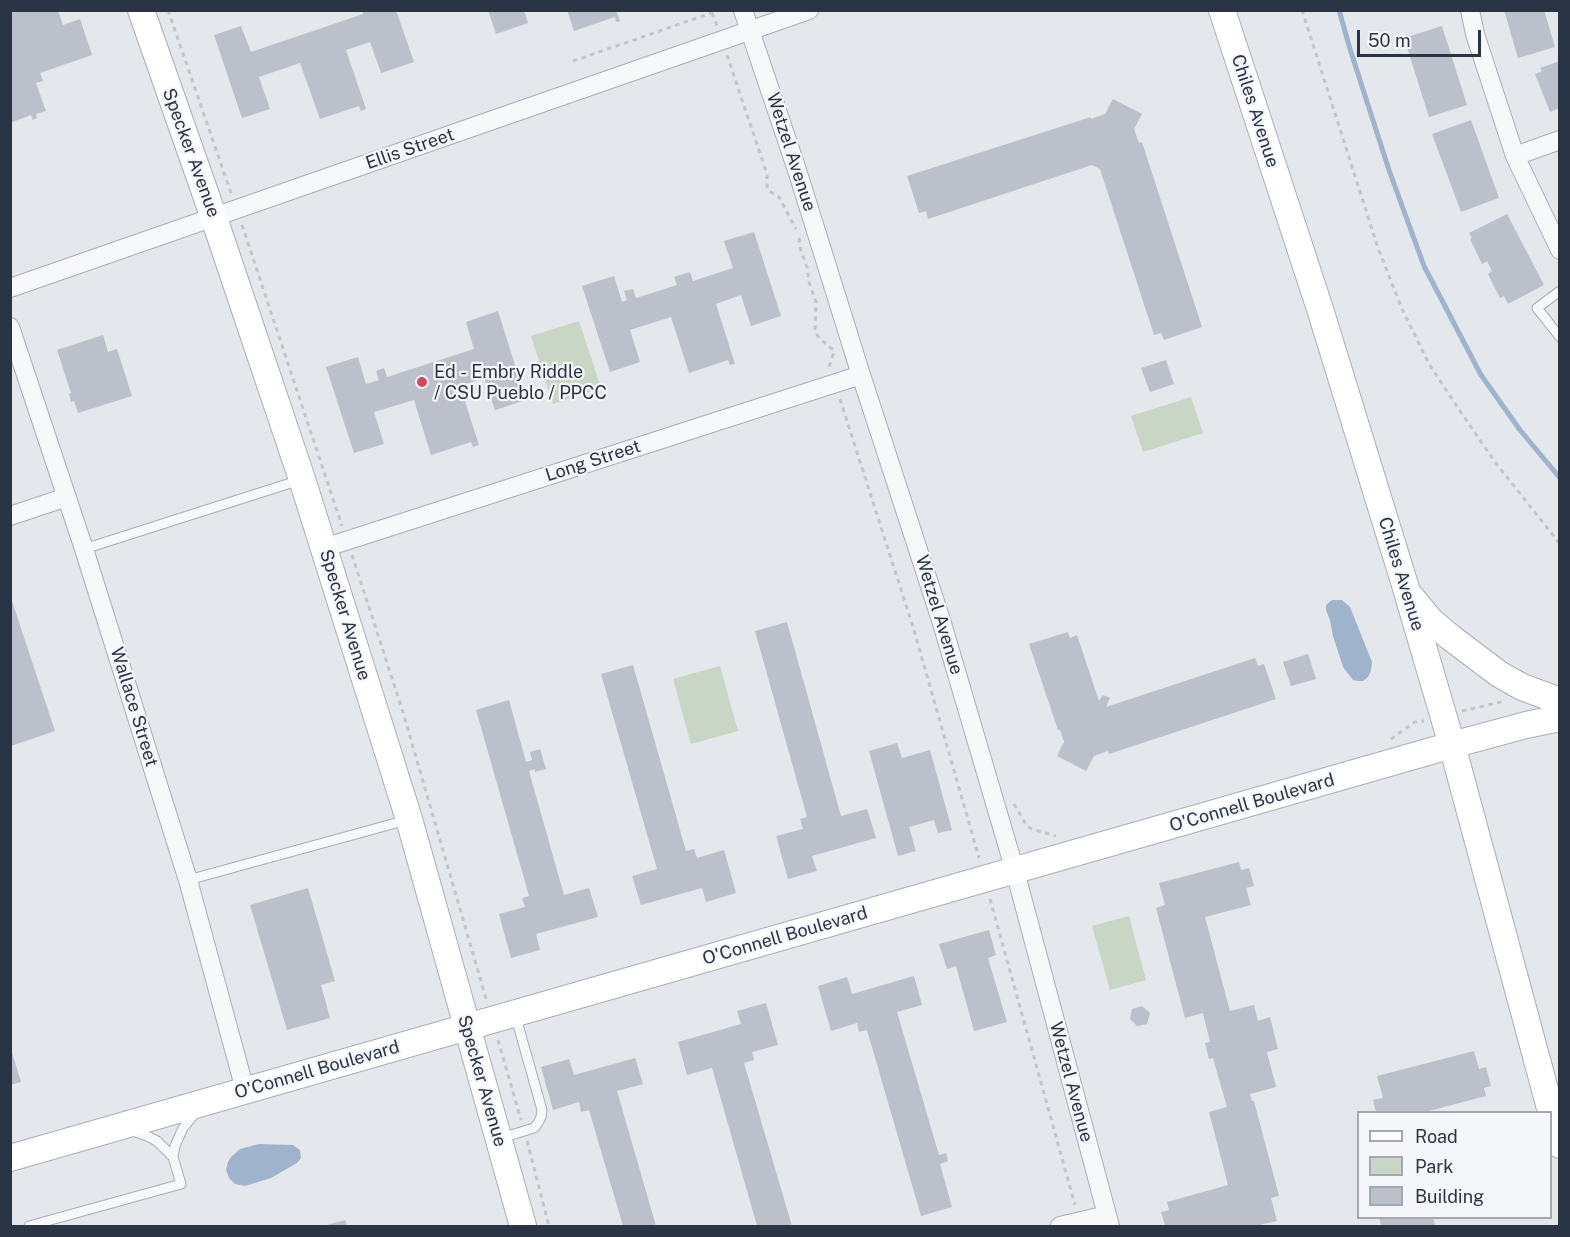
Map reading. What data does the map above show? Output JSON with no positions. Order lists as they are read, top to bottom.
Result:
{
  "streets": {
    "street": [
      "Chiles Avenue",
      "Ellis Street",
      "Wetzel Avenue",
      "Specker Avenue",
      "Long Street",
      "Wallace Street",
      "O'Connell Boulevard"
    ]
  },
  "crossings": [
    ["Chiles Avenue", "O'Connell Boulevard"],
    ["Ellis Street", "Wetzel Avenue"],
    ["Ellis Street", "Specker Avenue"],
    ["Wetzel Avenue", "Long Street"],
    ["Wetzel Avenue", "O'Connell Boulevard"],
    ["Specker Avenue", "Long Street"],
    ["Specker Avenue", "O'Connell Boulevard"],
    ["Wallace Street", "O'Connell Boulevard"]
  ],
  "places": ["Ed - Embry Riddle / CSU Pueblo / PPCC"],
  "legend": ["Road", "Park", "Building"],
  "scale_bar": "50 m"
}
